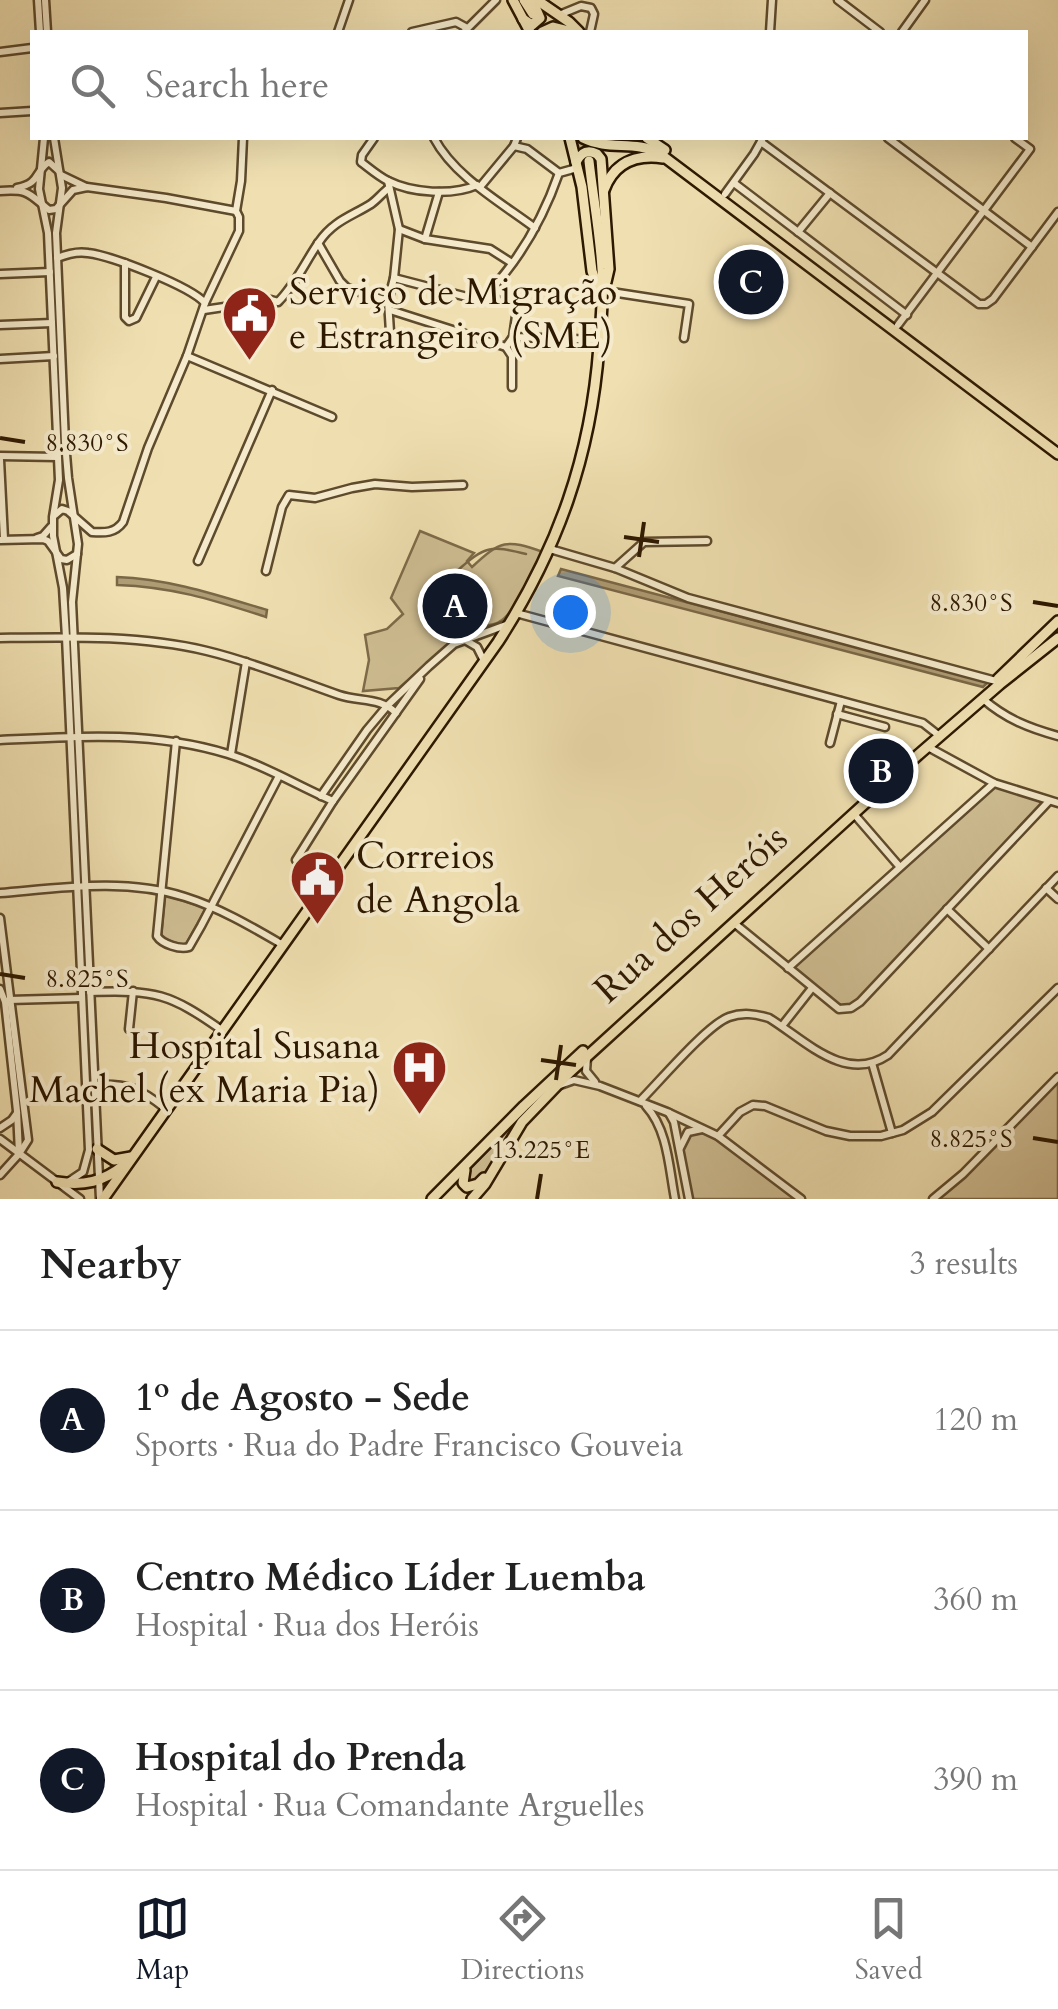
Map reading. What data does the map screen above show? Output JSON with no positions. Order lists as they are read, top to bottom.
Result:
{
  "streets": {
    "main road": ["Rua dos Heróis"]
  },
  "places": {
    "public building": ["Serviço de Migração e Estrangeiro (SME)", "Correios de Angola"],
    "hospital": ["Hospital Susana Machel (ex Maria Pia)"]
  },
  "page": {
    "search": "Search here",
    "pins": ["C", "A", "B"],
    "heading": ["Nearby", "3 results"],
    "list": [
      {
        "mark": "A",
        "name": "1º de Agosto - Sede",
        "note": "Sports · Rua do Padre Francisco Gouveia",
        "value": "120 m"
      },
      {
        "mark": "B",
        "name": "Centro Médico Líder Luemba",
        "note": "Hospital · Rua dos Heróis",
        "value": "360 m"
      },
      {
        "mark": "C",
        "name": "Hospital do Prenda",
        "note": "Hospital · Rua Comandante Arguelles",
        "value": "390 m"
      }
    ],
    "nav": ["Map", "Directions", "Saved"]
  },
  "coordinates": ["8.830°S", "8.825°S", "13.225°E"]
}
